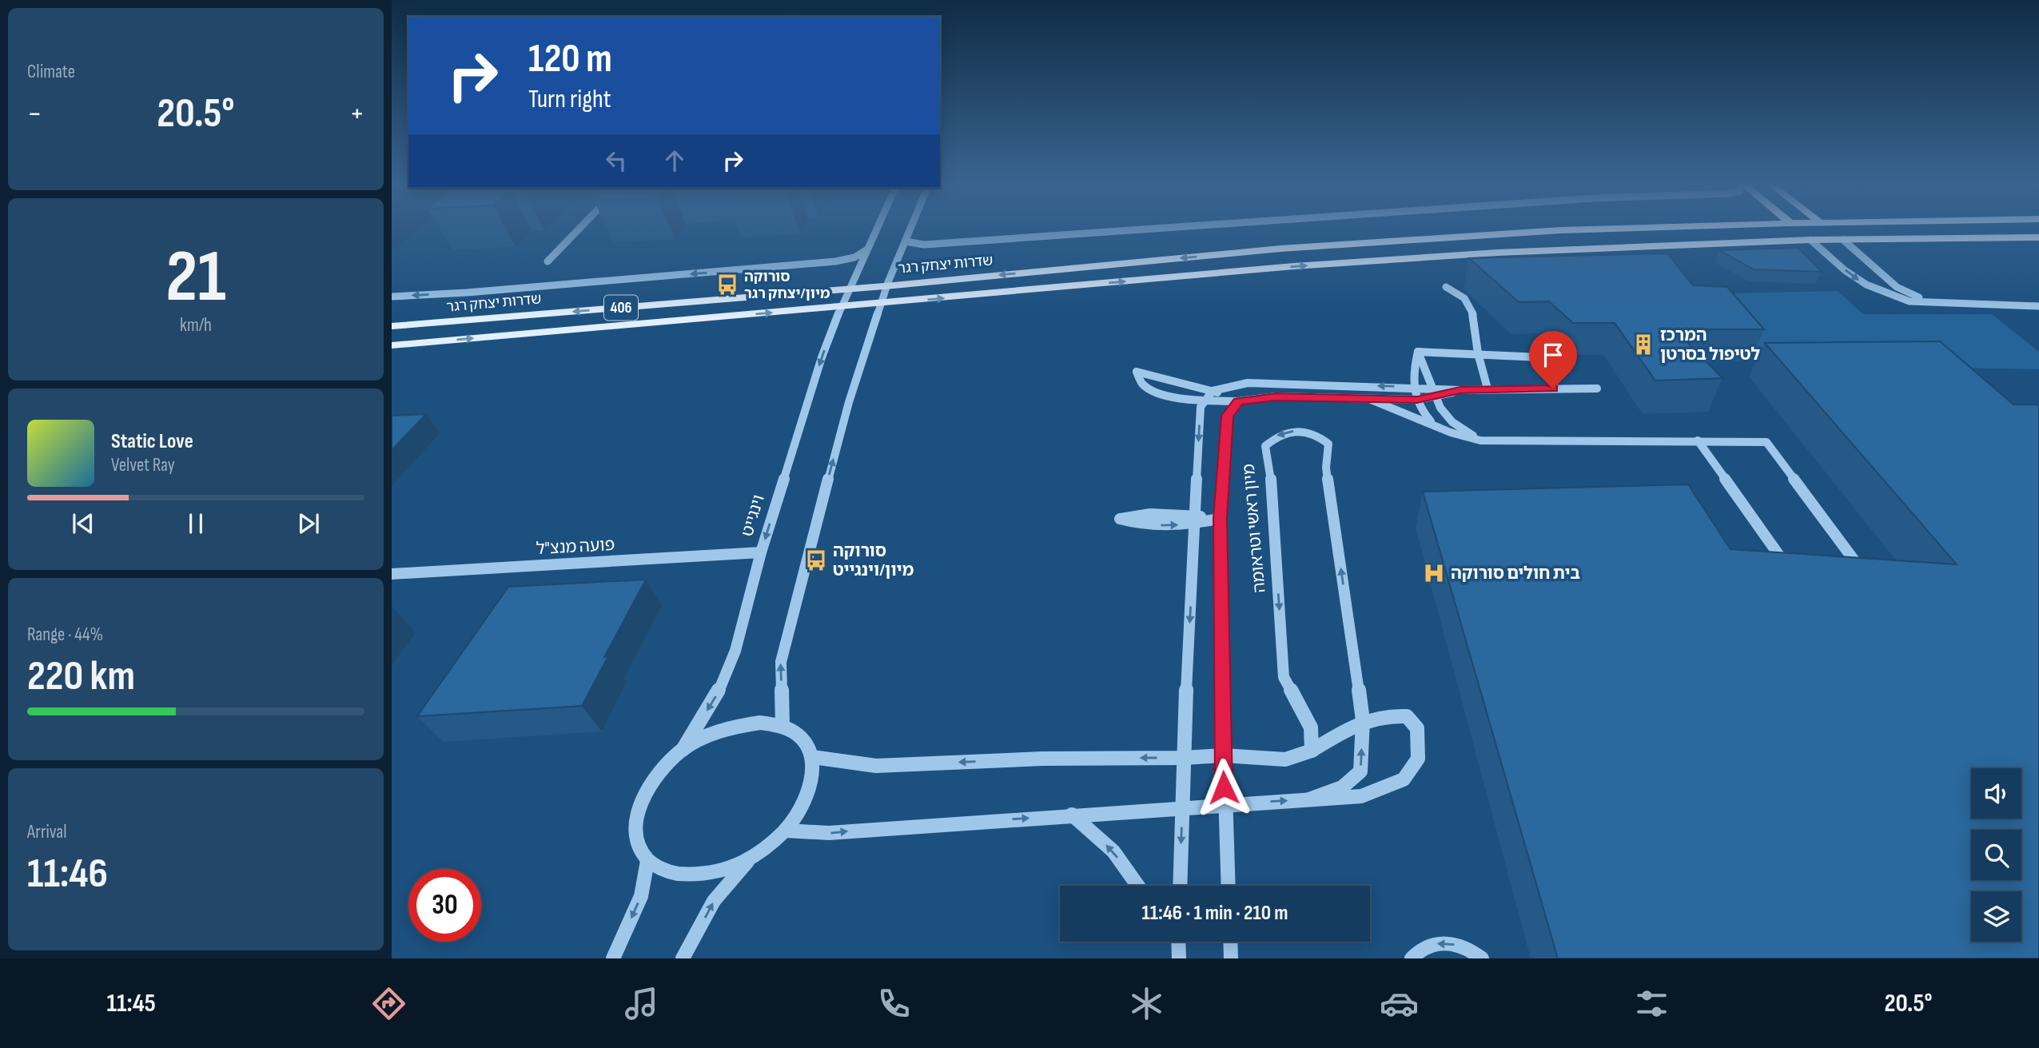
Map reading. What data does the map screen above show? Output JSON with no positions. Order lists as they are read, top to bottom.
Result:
{
  "streets": {
    "main road": ["שדרות יצחק רגר", "406"],
    "street": ["וינגייט", "מיון ראשי וטראומה", "פועה מנצ\"ל"]
  },
  "crossings": [
    ["שדרות יצחק רגר", "וינגייט"],
    ["וינגייט", "מיון ראשי וטראומה"],
    ["וינגייט", "פועה מנצ\"ל"]
  ],
  "places": {
    "bus stop": ["סורוקה מיון/יצחק רגר", "סורוקה מיון/וינגייט"],
    "building": ["המרכז לטיפול בסרטן"],
    "hospital": ["בית חולים סורוקה"]
  },
  "page": {
    "tile": [
      "Climate",
      ["21", "km/h"],
      ["Range · 44%", "220 km"],
      ["Arrival", "11:46"]
    ],
    "turn": ["120 m", "Turn right"],
    "heat": ["−", "20.5°", "+"],
    "song": ["Static Love", "Velvet Ray"],
    "limit": "30",
    "trip": "11:46 · 1 min · 210 m",
    "tabs": ["11:45", "20.5°"]
  }
}
